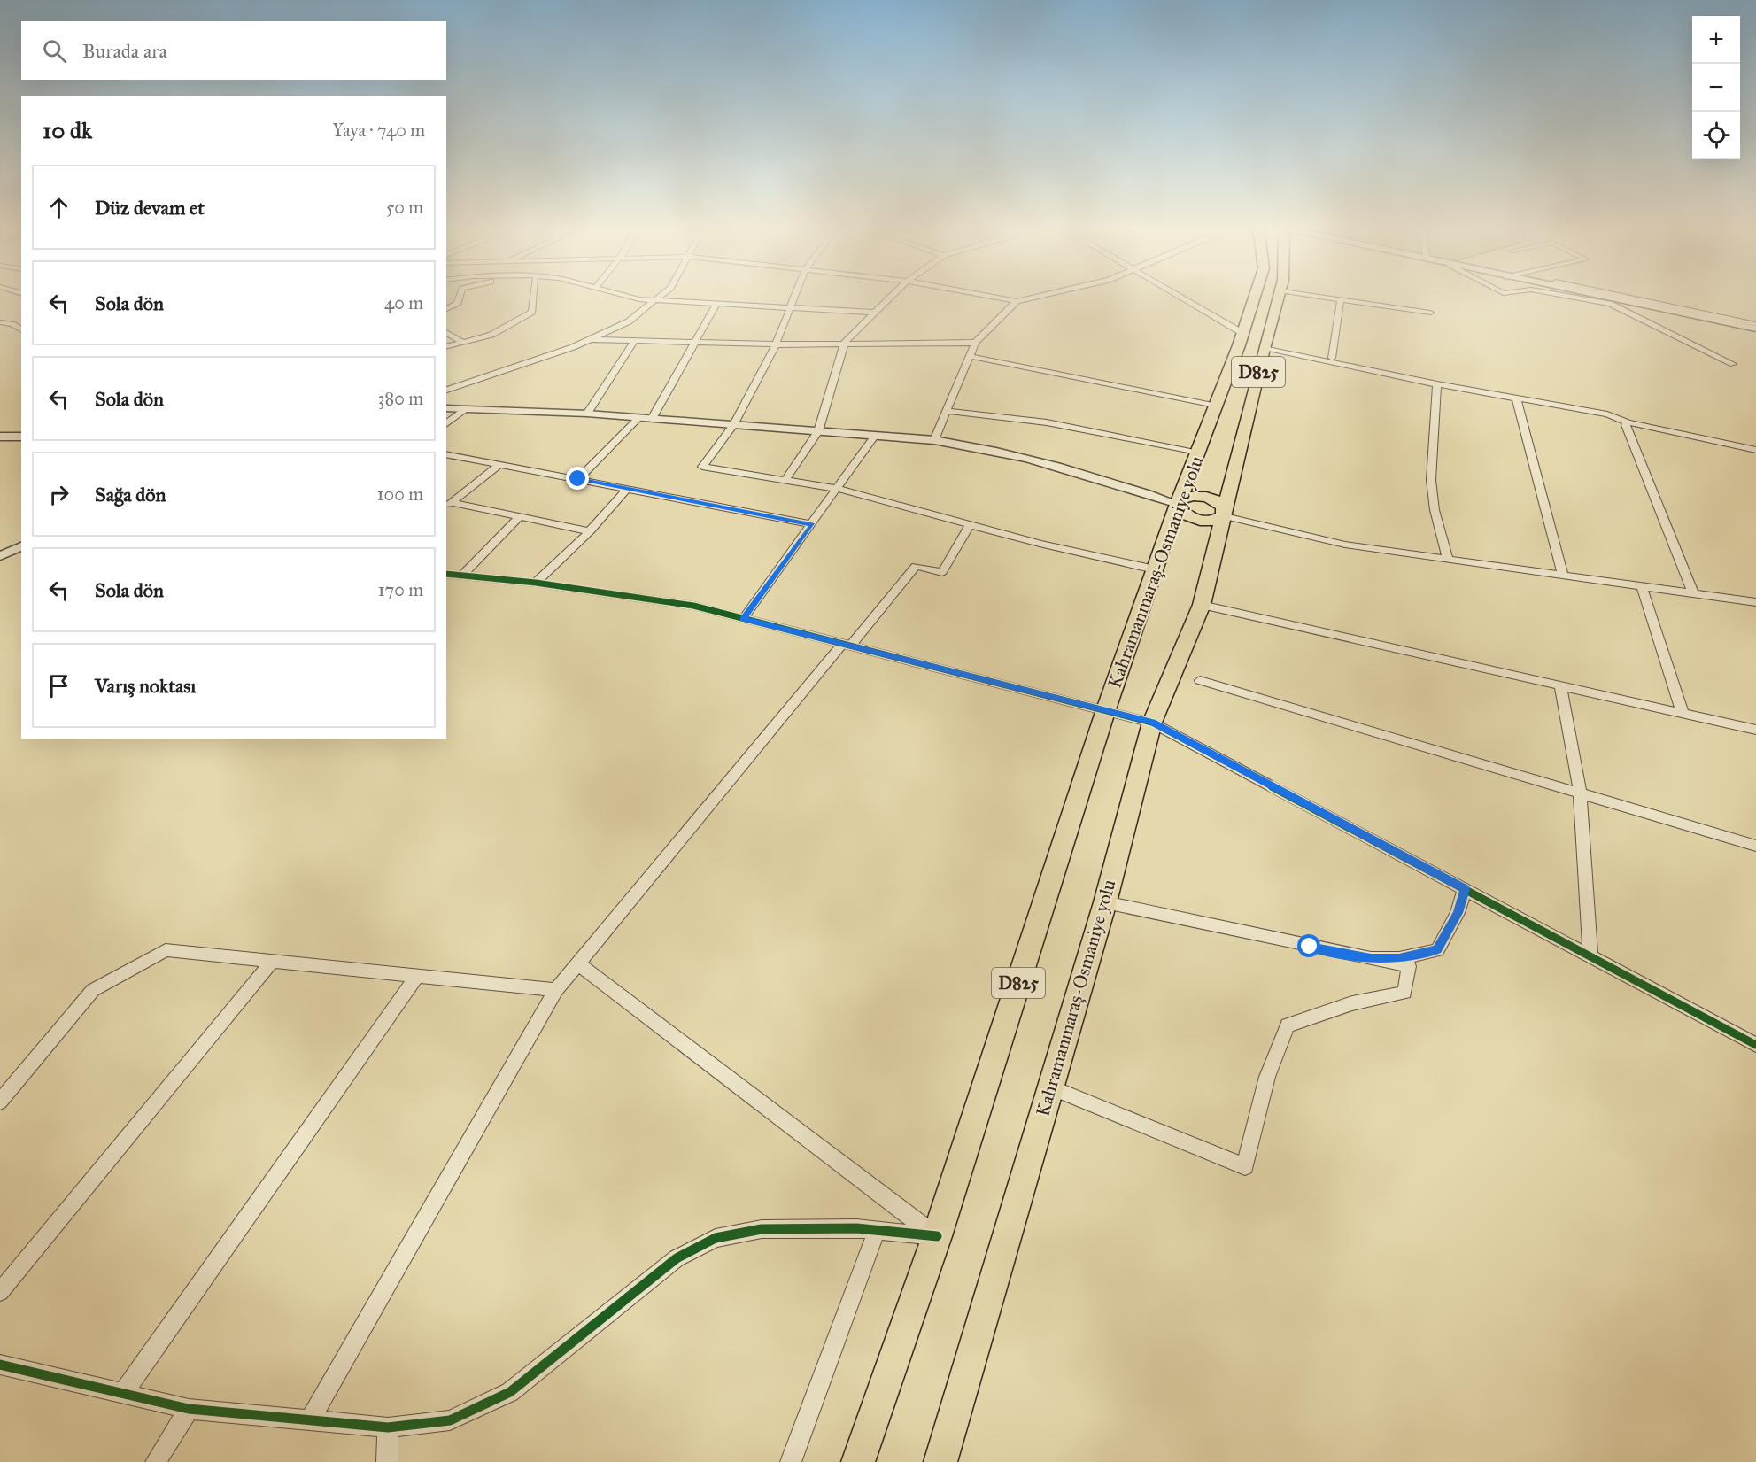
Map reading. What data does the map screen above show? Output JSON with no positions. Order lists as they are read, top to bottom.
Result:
{
  "streets": {
    "highway": ["D825", "Kahramanmaraş-Osmaniye yolu"]
  },
  "page": {
    "map_buttons": ["+", "−"],
    "search": "Burada ara",
    "heading": ["10 dk", "Yaya · 740 m"],
    "list": [
      ["Düz devam et", "50 m"],
      ["Sola dön", "40 m"],
      ["Sola dön", "380 m"],
      ["Sağa dön", "100 m"],
      ["Sola dön", "170 m"],
      "Varış noktası"
    ]
  }
}
